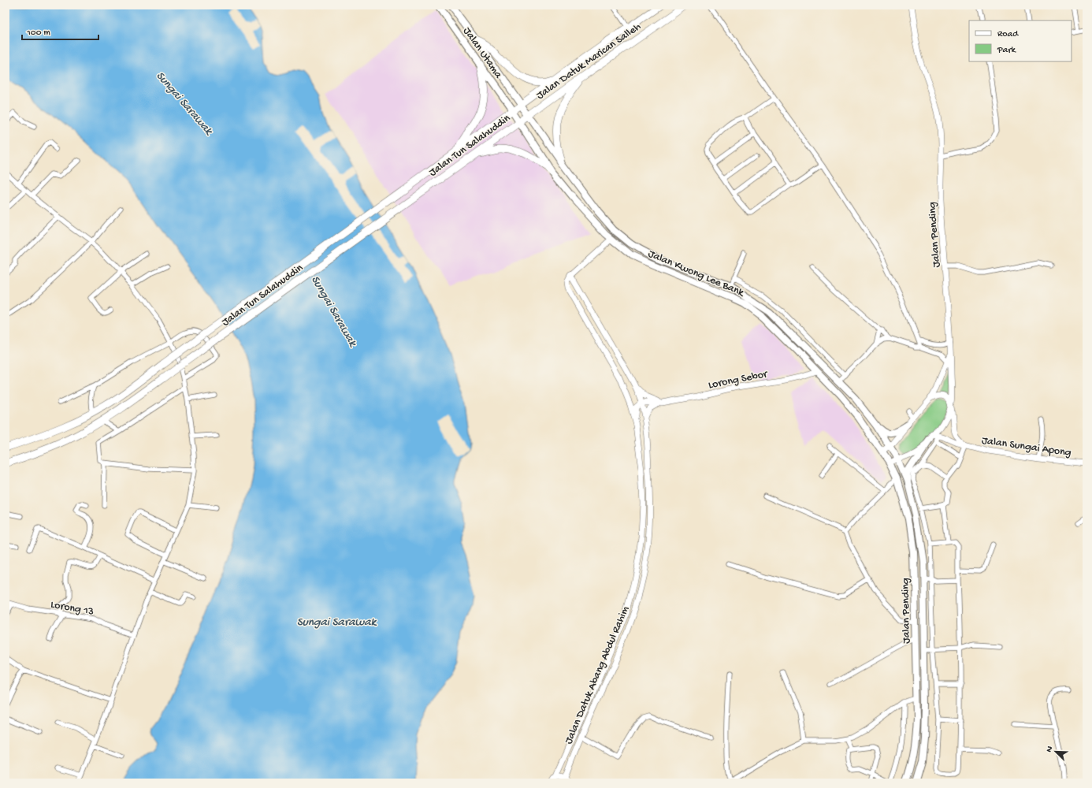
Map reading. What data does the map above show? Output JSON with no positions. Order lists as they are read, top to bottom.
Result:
{
  "streets": {
    "highway": ["Jalan Datuk Marican Salleh", "Jalan Tun Salahuddin"],
    "main road": ["Jalan Utama", "Jalan Pending", "Jalan Kwong Lee Bank"],
    "street": [
      "Lorong Sebor",
      "Jalan Sungai Apong",
      "Lorong 13",
      "Jalan Datuk Abang Abdul Rahim"
    ]
  },
  "crossings": [
    ["Jalan Utama", "Jalan Datuk Marican Salleh"],
    ["Jalan Utama", "Jalan Tun Salahuddin"],
    ["Jalan Utama", "Jalan Kwong Lee Bank"],
    ["Jalan Datuk Marican Salleh", "Jalan Tun Salahuddin"],
    ["Jalan Datuk Marican Salleh", "Jalan Kwong Lee Bank"],
    ["Jalan Tun Salahuddin", "Jalan Kwong Lee Bank"],
    ["Jalan Pending", "Jalan Kwong Lee Bank"],
    ["Jalan Kwong Lee Bank", "Lorong Sebor"]
  ],
  "water": ["Sungai Sarawak"],
  "legend": ["Road", "Park"],
  "scale_bar": "100 m",
  "north": "top left"
}
